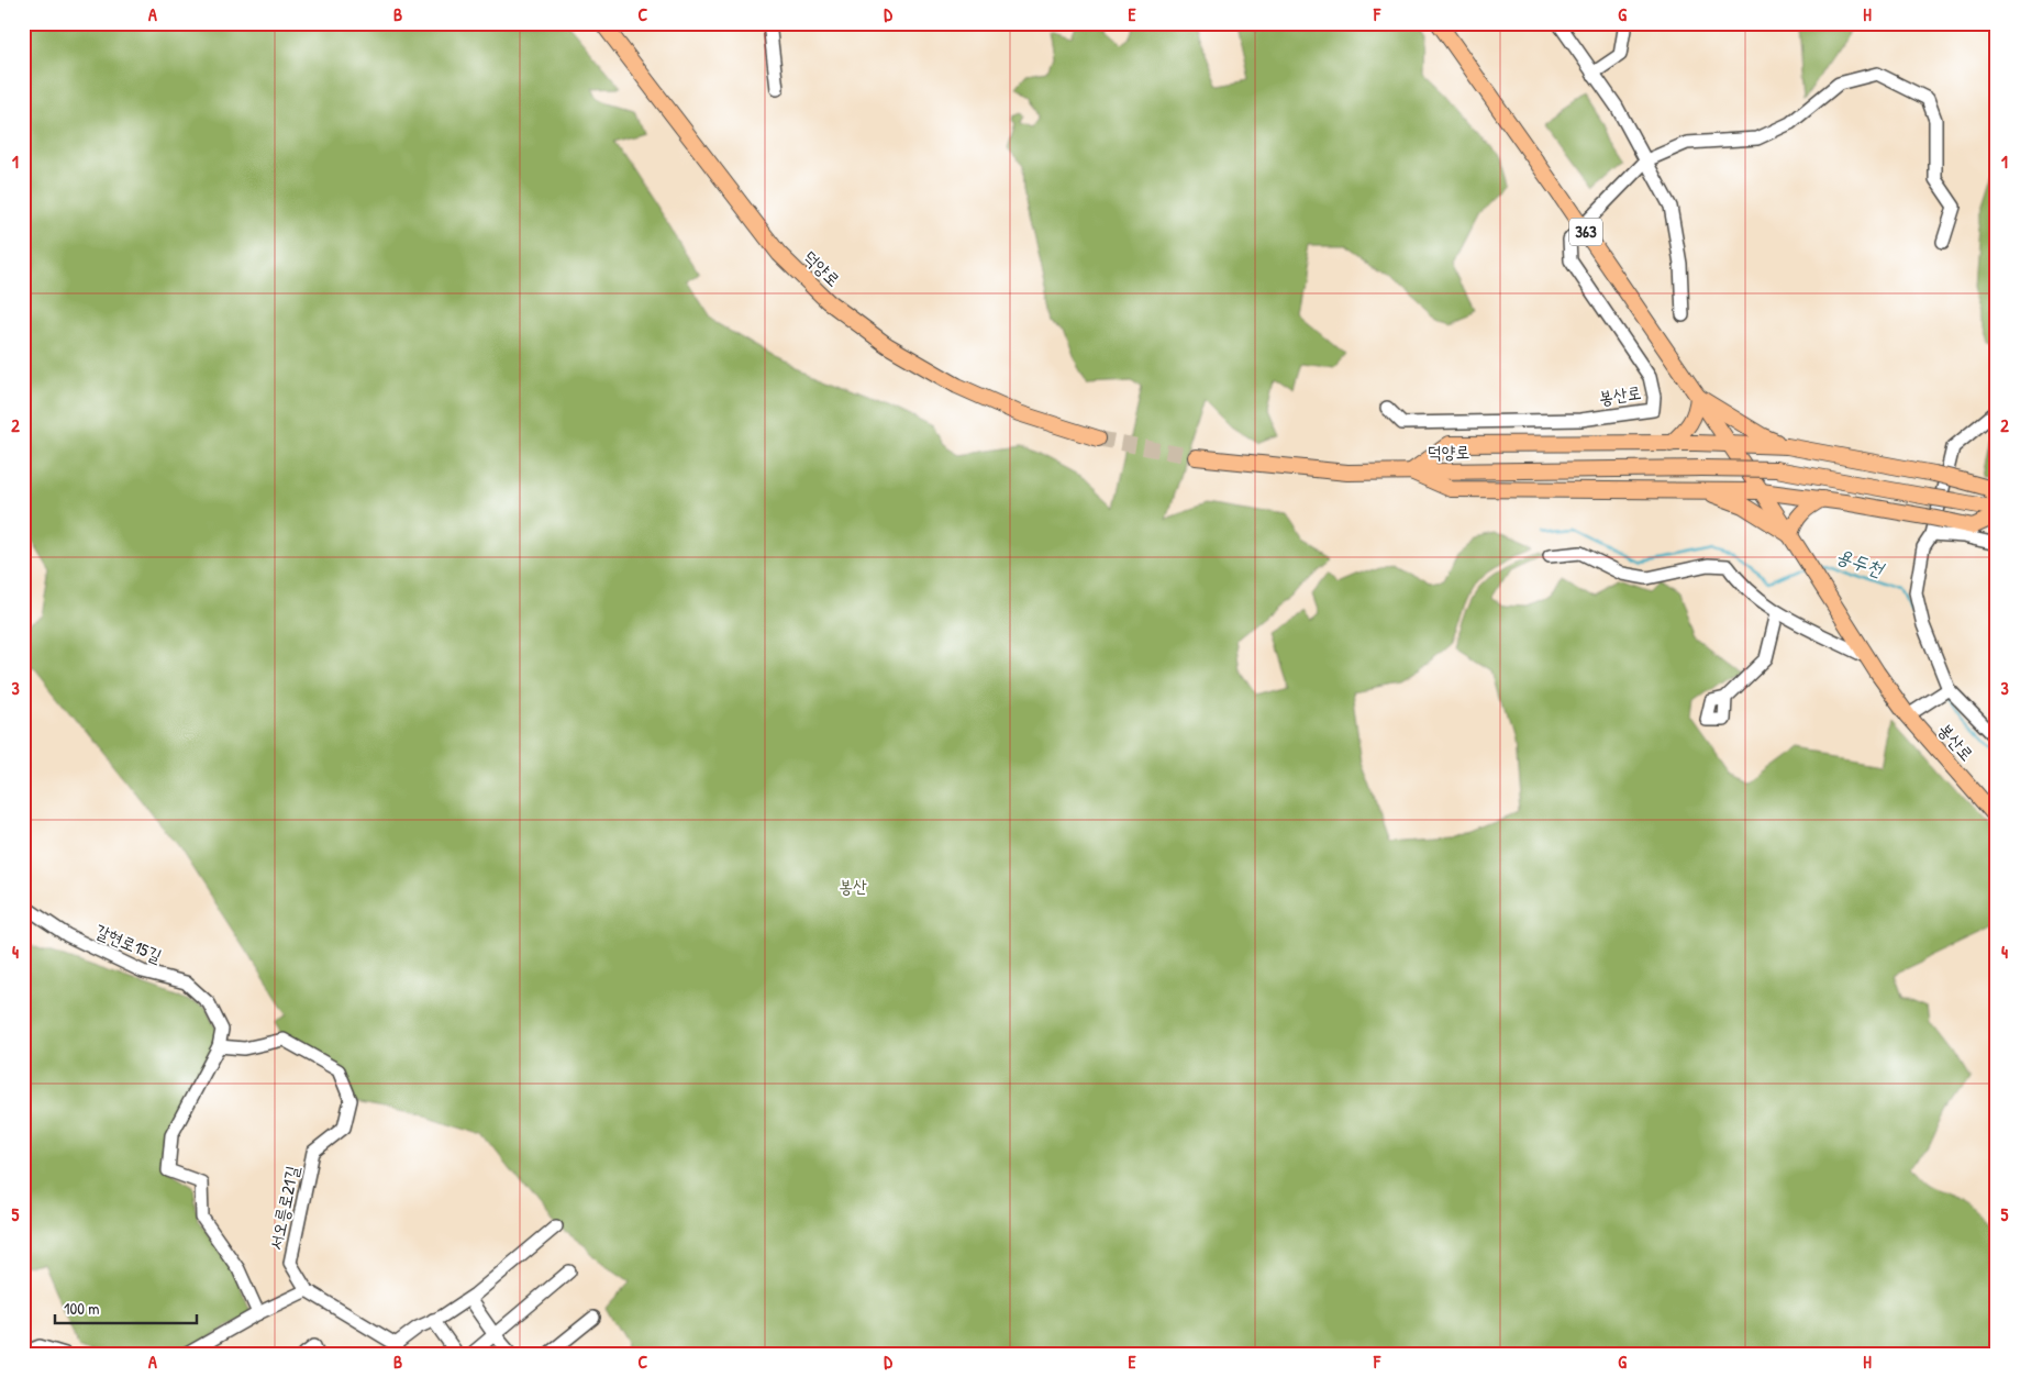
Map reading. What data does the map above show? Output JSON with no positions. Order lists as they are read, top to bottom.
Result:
{
  "streets": {
    "main road": ["363", "덕양로", "봉산로"],
    "street": ["갈현로15길", "서오릉로21길"]
  },
  "crossings": [
    ["363", "봉산로"],
    ["갈현로15길", "서오릉로21길"]
  ],
  "water": ["용두천"],
  "parks": ["봉산"],
  "scale_bar": "100 m",
  "grid": {
    "columns": [
      "A",
      "B",
      "C",
      "D",
      "E",
      "F",
      "G",
      "H"
    ],
    "rows": [
      "1",
      "2",
      "3",
      "4",
      "5"
    ]
  }
}
